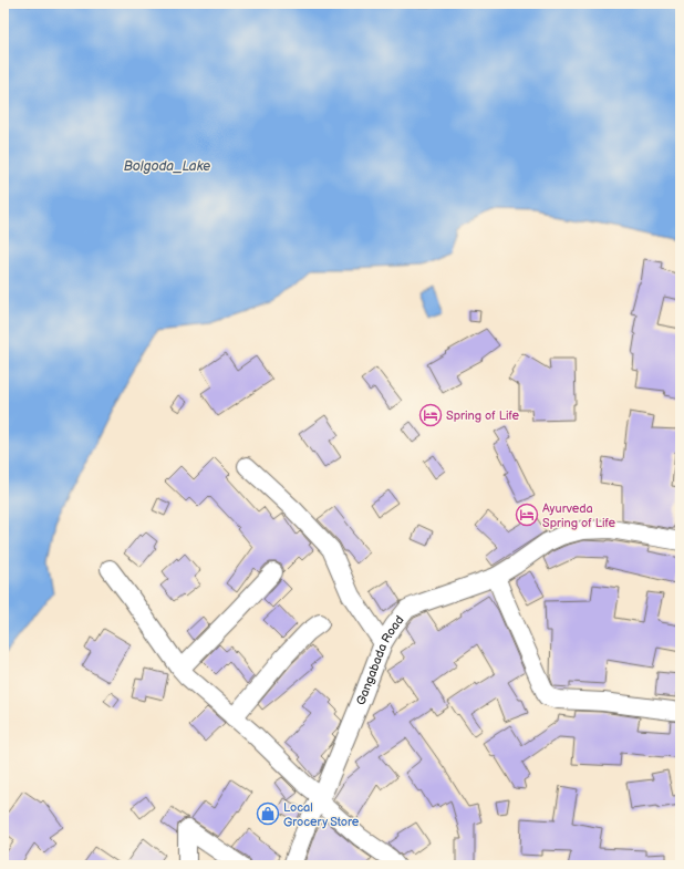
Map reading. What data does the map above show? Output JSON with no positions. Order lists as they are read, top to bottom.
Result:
{
  "streets": {
    "street": ["Gangabada Road"]
  },
  "water": ["Bolgoda_Lake"],
  "places": {
    "hotel": ["Spring of Life", "Ayurveda Spring of Life"],
    "shop": ["Local Grocery Store"]
  }
}
